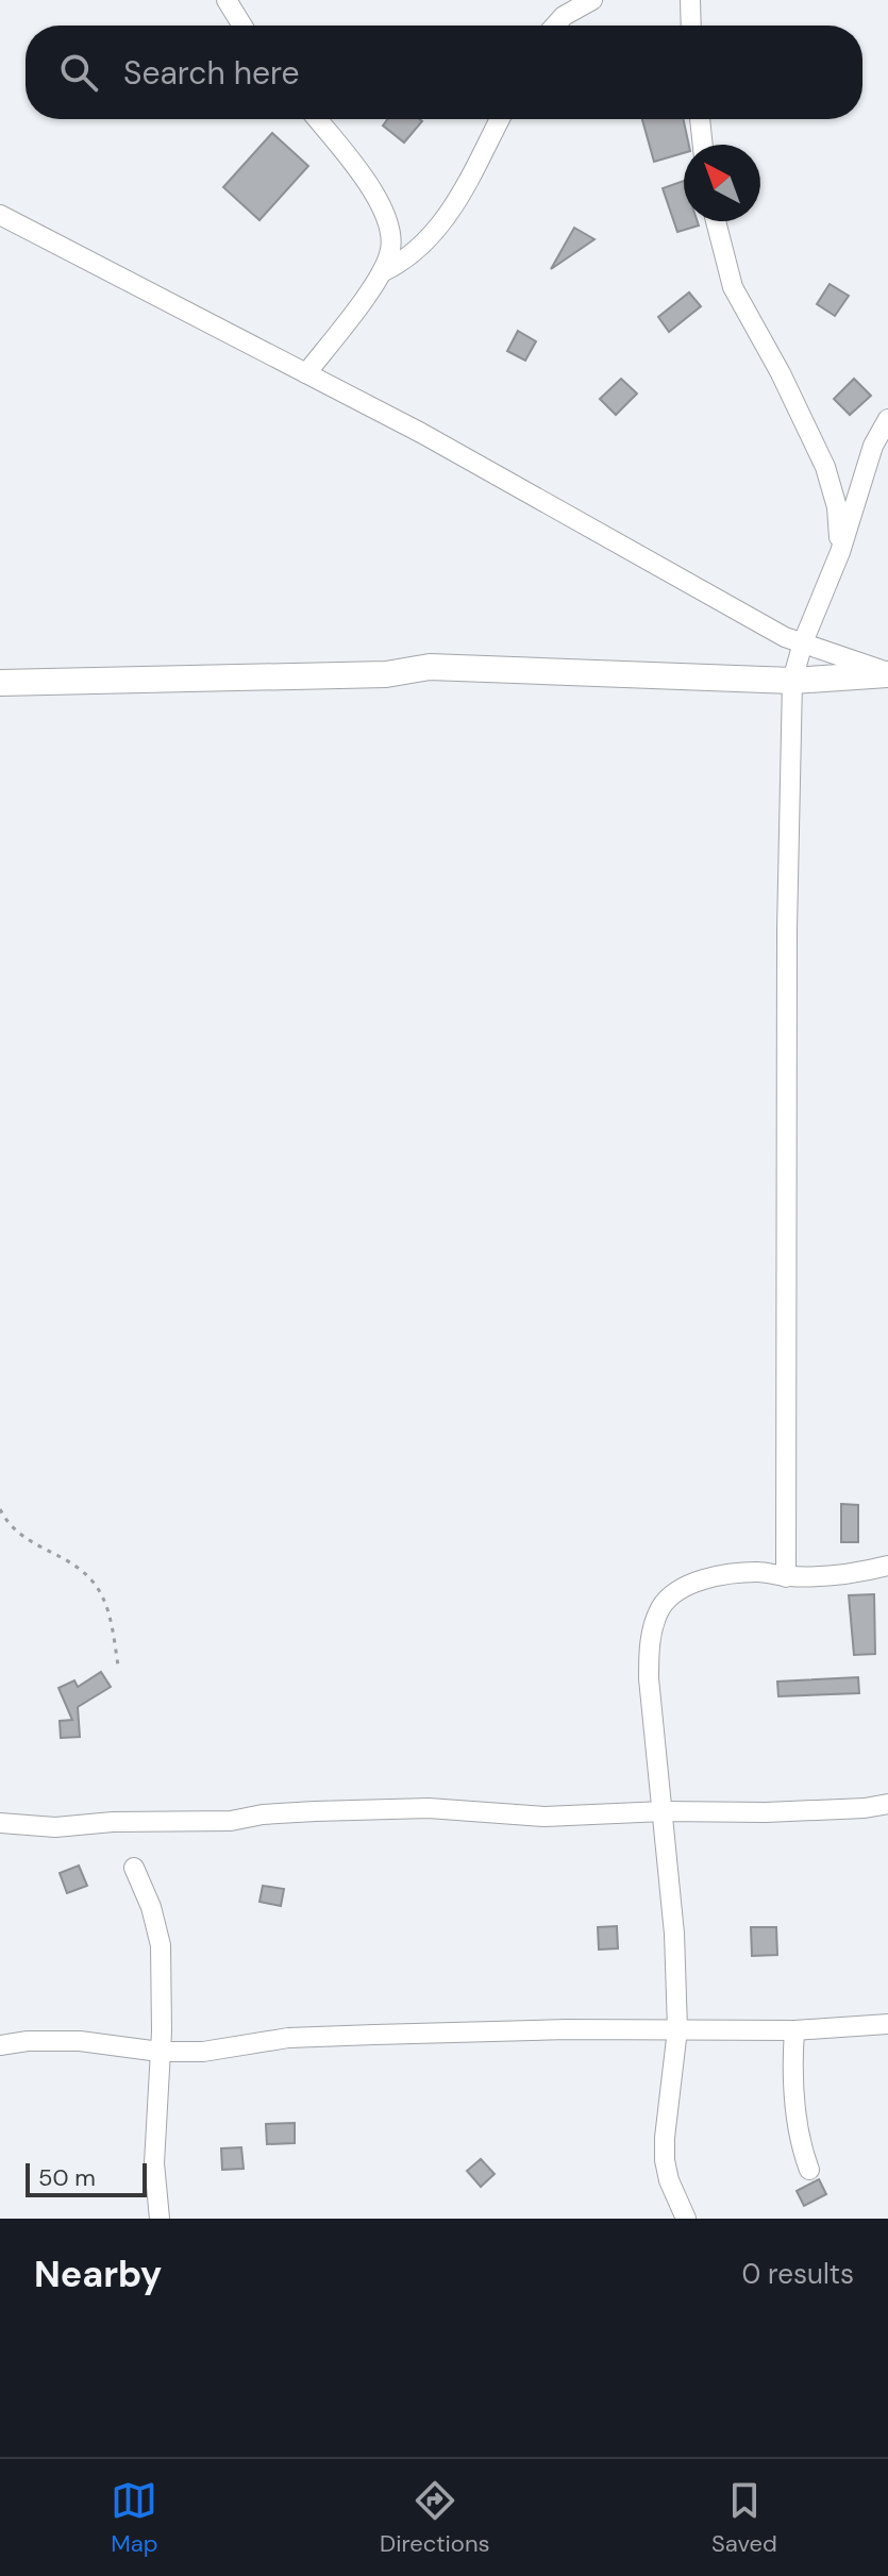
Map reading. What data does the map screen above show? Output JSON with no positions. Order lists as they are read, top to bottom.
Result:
{
  "scale_bar": "50 m",
  "north": "top left",
  "page": {
    "search": "Search here",
    "scale": "50 m",
    "heading": ["Nearby", "0 results"],
    "nav": ["Map", "Directions", "Saved"]
  }
}
